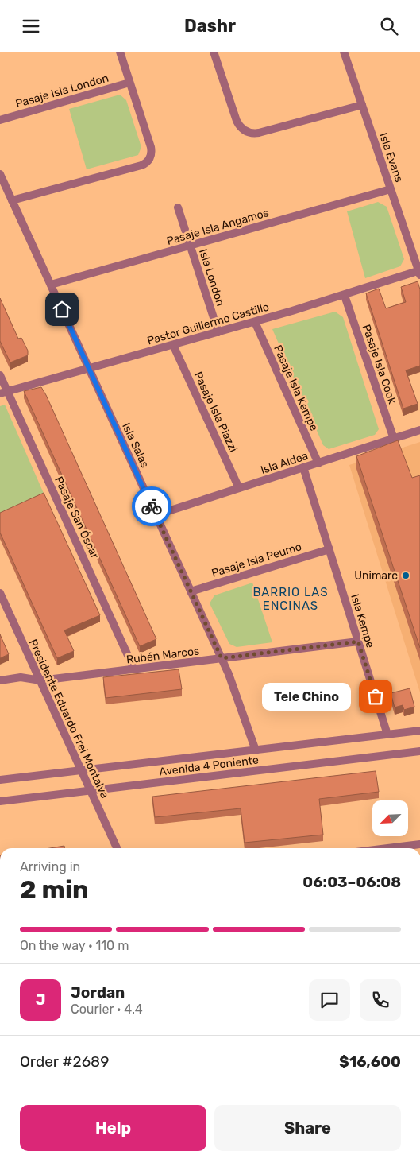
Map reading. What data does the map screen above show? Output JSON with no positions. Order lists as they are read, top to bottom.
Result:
{
  "streets": {
    "street": [
      "Pasaje Isla London",
      "Isla Evans",
      "Pasaje Isla Angamos",
      "Isla London",
      "Pastor Guillermo Castillo",
      "Pasaje Isla Cook",
      "Pasaje Isla Kempe",
      "Pasaje Isla Piazzi",
      "Isla Salas",
      "Isla Aldea",
      "Pasaje San Óscar",
      "Pasaje Isla Peumo",
      "Isla Kempe",
      "Rubén Marcos",
      "Presidente Eduardo Frei Montalva",
      "Avenida 4 Poniente"
    ]
  },
  "crossings": [
    ["Isla Evans", "Pasaje Isla Angamos"],
    ["Isla Evans", "Pastor Guillermo Castillo"],
    ["Pasaje Isla Angamos", "Isla London"],
    ["Pasaje Isla Angamos", "Isla Salas"],
    ["Isla London", "Pastor Guillermo Castillo"],
    ["Pastor Guillermo Castillo", "Pasaje Isla Cook"],
    ["Pastor Guillermo Castillo", "Pasaje Isla Kempe"],
    ["Pastor Guillermo Castillo", "Pasaje Isla Piazzi"],
    ["Pastor Guillermo Castillo", "Isla Salas"],
    ["Pastor Guillermo Castillo", "Pasaje San Óscar"],
    ["Pasaje Isla Cook", "Isla Aldea"],
    ["Pasaje Isla Kempe", "Isla Aldea"],
    ["Pasaje Isla Piazzi", "Isla Aldea"],
    ["Isla Salas", "Isla Aldea"],
    ["Isla Salas", "Pasaje Isla Peumo"],
    ["Isla Salas", "Rubén Marcos"],
    ["Isla Salas", "Avenida 4 Poniente"],
    ["Isla Aldea", "Isla Kempe"],
    ["Pasaje San Óscar", "Rubén Marcos"],
    ["Pasaje Isla Peumo", "Isla Kempe"],
    ["Isla Kempe", "Rubén Marcos"],
    ["Isla Kempe", "Avenida 4 Poniente"],
    ["Rubén Marcos", "Presidente Eduardo Frei Montalva"],
    ["Presidente Eduardo Frei Montalva", "Avenida 4 Poniente"]
  ],
  "districts": ["BARRIO LAS ENCINAS"],
  "places": ["Unimarc", "Tele Chino"],
  "north": "bottom left",
  "page": {
    "header": "Dashr",
    "bubble": "Tele Chino",
    "heading": ["2 min", "Arriving in", "06:03–06:08"],
    "panel": [
      "Jordan",
      "Courier · 4.4",
      "Order #2689",
      "$16,600"
    ],
    "bar": "On the way · 110 m",
    "round": "J",
    "buttons": ["Help", "Share"]
  }
}
